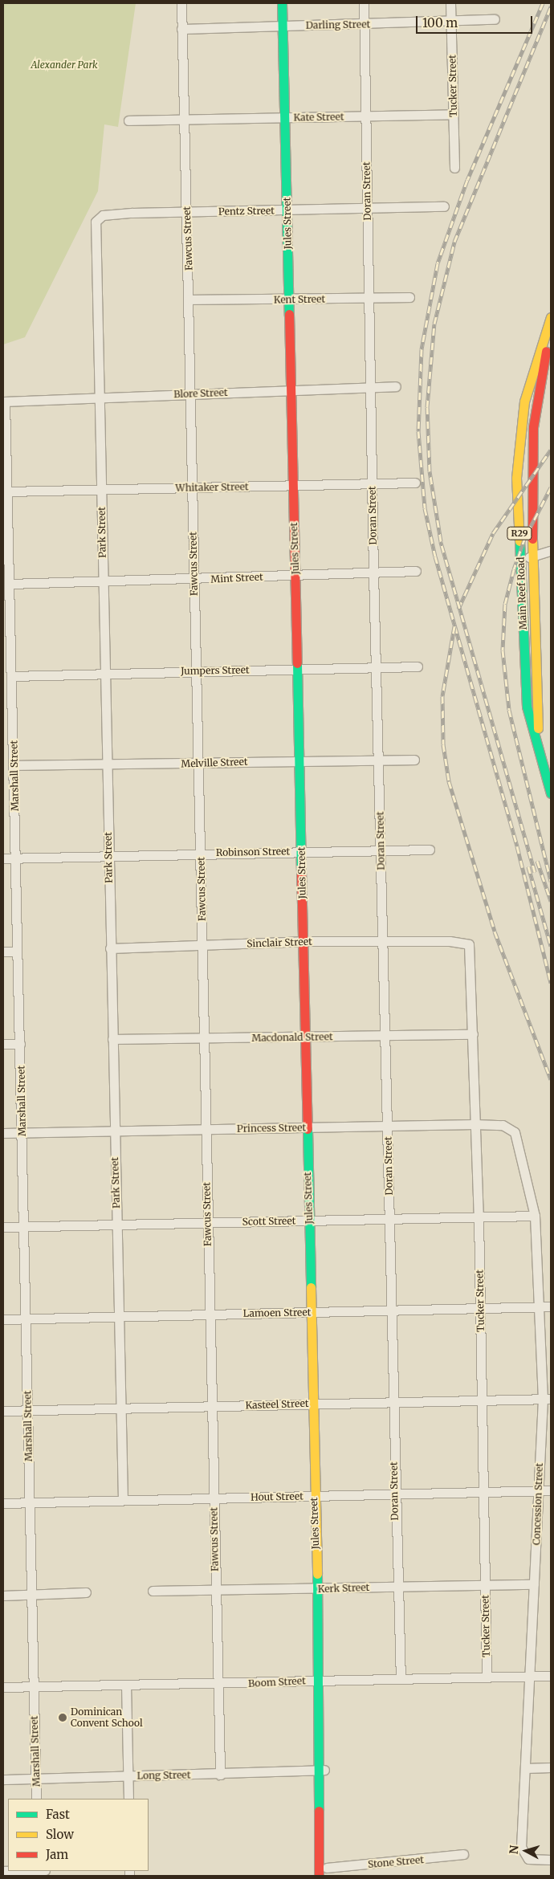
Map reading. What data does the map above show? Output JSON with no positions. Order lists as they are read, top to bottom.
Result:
{
  "streets": {
    "main road": ["Jules Street", "R29", "Main Reef Road"],
    "street": [
      "Darling Street",
      "Tucker Street",
      "Kate Street",
      "Doran Street",
      "Pentz Street",
      "Fawcus Street",
      "Kent Street",
      "Blore Street",
      "Whitaker Street",
      "Park Street",
      "Mint Street",
      "Jumpers Street",
      "Melville Street",
      "Marshall Street",
      "Robinson Street",
      "Sinclair Street",
      "Macdonald Street",
      "Princess Street",
      "Scott Street",
      "Lamoen Street",
      "Kasteel Street",
      "Hout Street",
      "Concession Street",
      "Kerk Street",
      "Boom Street",
      "Long Street",
      "Stone Street"
    ]
  },
  "crossings": [
    ["Darling Street", "Tucker Street"],
    ["Darling Street", "Doran Street"],
    ["Darling Street", "Jules Street"],
    ["Darling Street", "Fawcus Street"],
    ["Tucker Street", "Kate Street"],
    ["Tucker Street", "Sinclair Street"],
    ["Tucker Street", "Macdonald Street"],
    ["Tucker Street", "Princess Street"],
    ["Tucker Street", "Scott Street"],
    ["Tucker Street", "Lamoen Street"],
    ["Tucker Street", "Kasteel Street"],
    ["Tucker Street", "Hout Street"],
    ["Tucker Street", "Kerk Street"],
    ["Tucker Street", "Boom Street"],
    ["Kate Street", "Doran Street"],
    ["Kate Street", "Jules Street"],
    ["Kate Street", "Fawcus Street"],
    ["Doran Street", "Pentz Street"],
    ["Doran Street", "Kent Street"],
    ["Doran Street", "Blore Street"],
    ["Doran Street", "Whitaker Street"],
    ["Doran Street", "Mint Street"],
    ["Doran Street", "Jumpers Street"],
    ["Doran Street", "Melville Street"],
    ["Doran Street", "Robinson Street"],
    ["Doran Street", "Sinclair Street"],
    ["Doran Street", "Macdonald Street"],
    ["Doran Street", "Princess Street"],
    ["Doran Street", "Scott Street"],
    ["Doran Street", "Lamoen Street"],
    ["Doran Street", "Kasteel Street"],
    ["Doran Street", "Hout Street"],
    ["Doran Street", "Kerk Street"],
    ["Doran Street", "Boom Street"],
    ["Pentz Street", "Jules Street"],
    ["Pentz Street", "Fawcus Street"],
    ["Pentz Street", "Park Street"],
    ["Jules Street", "Kent Street"],
    ["Jules Street", "Blore Street"],
    ["Jules Street", "Whitaker Street"],
    ["Jules Street", "Mint Street"],
    ["Jules Street", "Jumpers Street"],
    ["Jules Street", "Melville Street"],
    ["Jules Street", "Robinson Street"],
    ["Jules Street", "Sinclair Street"],
    ["Jules Street", "Macdonald Street"],
    ["Jules Street", "Princess Street"],
    ["Jules Street", "Scott Street"],
    ["Jules Street", "Lamoen Street"],
    ["Jules Street", "Kasteel Street"],
    ["Jules Street", "Hout Street"],
    ["Jules Street", "Kerk Street"],
    ["Jules Street", "Boom Street"],
    ["Jules Street", "Long Street"],
    ["Jules Street", "Stone Street"],
    ["Fawcus Street", "Kent Street"],
    ["Fawcus Street", "Blore Street"],
    ["Fawcus Street", "Whitaker Street"],
    ["Fawcus Street", "Mint Street"],
    ["Fawcus Street", "Jumpers Street"],
    ["Fawcus Street", "Melville Street"],
    ["Fawcus Street", "Robinson Street"],
    ["Fawcus Street", "Sinclair Street"],
    ["Fawcus Street", "Macdonald Street"],
    ["Fawcus Street", "Princess Street"],
    ["Fawcus Street", "Scott Street"],
    ["Fawcus Street", "Lamoen Street"],
    ["Fawcus Street", "Kasteel Street"],
    ["Fawcus Street", "Hout Street"],
    ["Fawcus Street", "Kerk Street"],
    ["Fawcus Street", "Boom Street"],
    ["Fawcus Street", "Long Street"],
    ["Blore Street", "Park Street"],
    ["Blore Street", "Marshall Street"],
    ["Whitaker Street", "Park Street"],
    ["Whitaker Street", "Marshall Street"],
    ["Park Street", "Mint Street"],
    ["Park Street", "Jumpers Street"],
    ["Park Street", "Melville Street"],
    ["Park Street", "Robinson Street"],
    ["Park Street", "Sinclair Street"],
    ["Park Street", "Macdonald Street"],
    ["Park Street", "Princess Street"],
    ["Park Street", "Scott Street"],
    ["Park Street", "Lamoen Street"],
    ["Park Street", "Kasteel Street"],
    ["Park Street", "Hout Street"],
    ["Mint Street", "Marshall Street"],
    ["Jumpers Street", "Marshall Street"],
    ["Melville Street", "Marshall Street"],
    ["Marshall Street", "Robinson Street"],
    ["Marshall Street", "Princess Street"],
    ["Marshall Street", "Scott Street"],
    ["Marshall Street", "Lamoen Street"],
    ["Marshall Street", "Kasteel Street"],
    ["Marshall Street", "Hout Street"],
    ["Marshall Street", "Boom Street"],
    ["Marshall Street", "Long Street"],
    ["Princess Street", "Concession Street"],
    ["Scott Street", "Concession Street"],
    ["Lamoen Street", "Concession Street"],
    ["Kasteel Street", "Concession Street"],
    ["Hout Street", "Concession Street"],
    ["Concession Street", "Kerk Street"],
    ["Concession Street", "Boom Street"]
  ],
  "parks": ["Alexander Park"],
  "places": ["Dominican Convent School"],
  "legend": ["Fast", "Slow", "Jam"],
  "scale_bar": "100 m",
  "north": "left"
}
